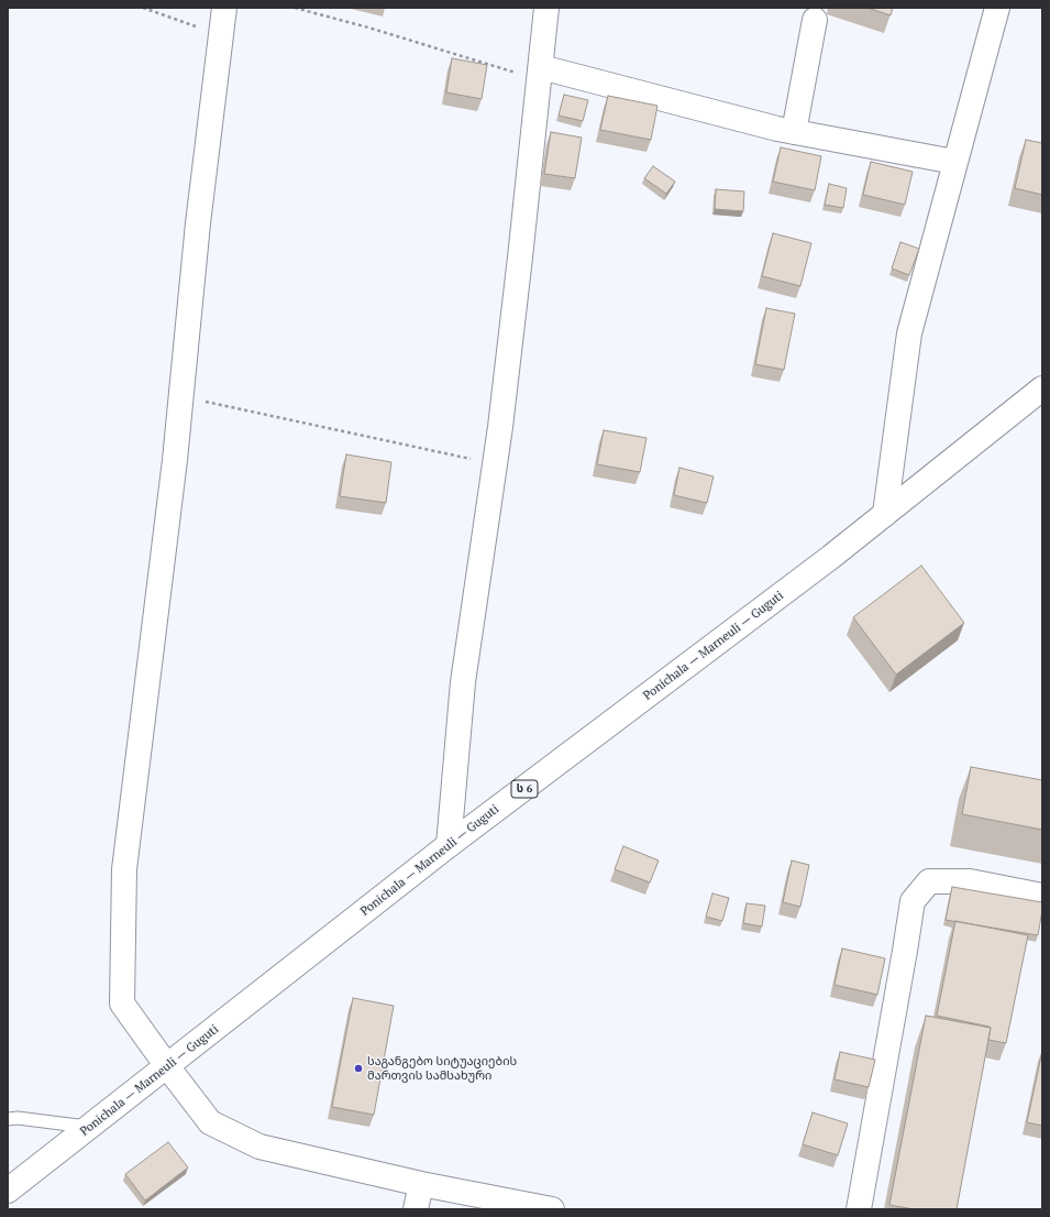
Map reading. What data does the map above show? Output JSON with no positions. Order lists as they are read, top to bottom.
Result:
{
  "streets": {
    "main road": ["Ponichala — Marneuli — Guguti", "ს 6"]
  },
  "places": ["საგანგებო სიტუაციების მართვის სამსახური"]
}
